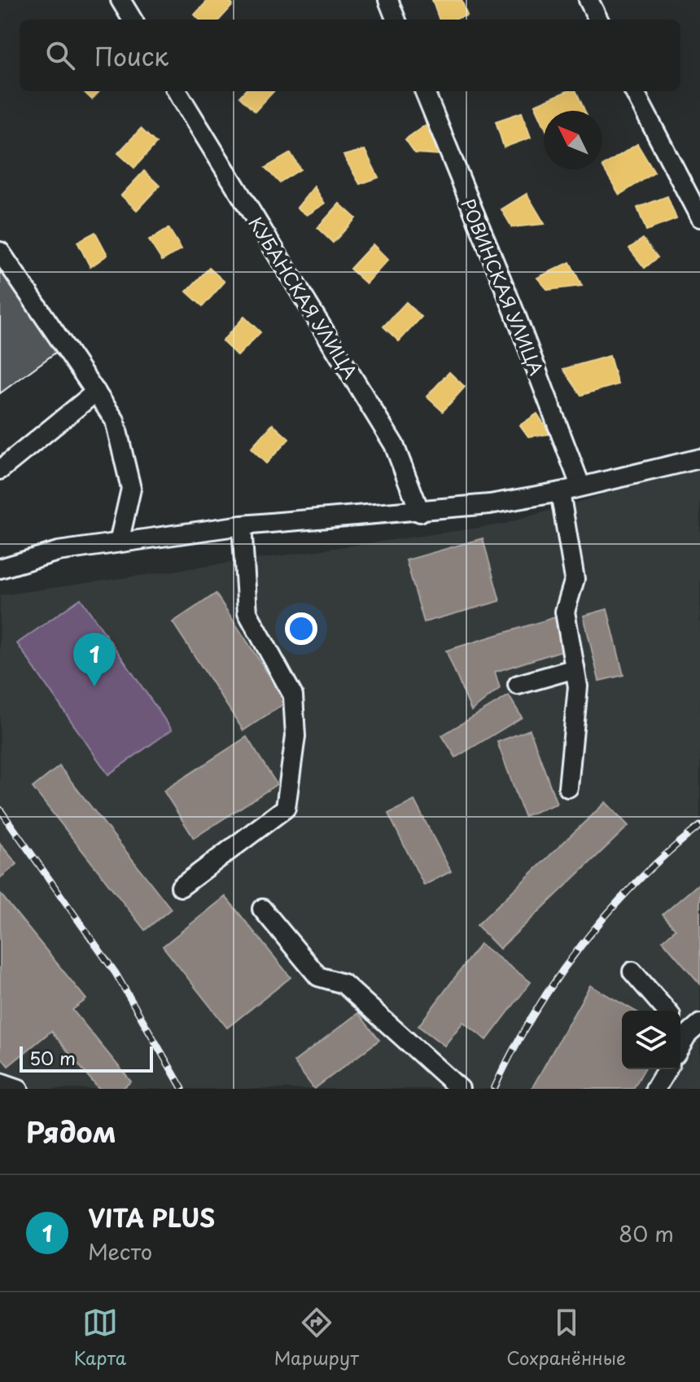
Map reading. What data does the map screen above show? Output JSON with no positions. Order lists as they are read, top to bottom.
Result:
{
  "streets": {
    "street": ["РОВИНСКАЯ УЛИЦА", "КУБАНСКАЯ УЛИЦА"]
  },
  "scale_bar": "50 m",
  "north": "top left",
  "page": {
    "search": "Поиск",
    "pins": "1",
    "scale": "50 m",
    "heading": "Рядом",
    "list": [
      {
        "mark": "1",
        "name": "VITA PLUS",
        "note": "Место",
        "value": "80 m"
      }
    ],
    "nav": ["Карта", "Маршрут", "Сохранённые"]
  }
}
